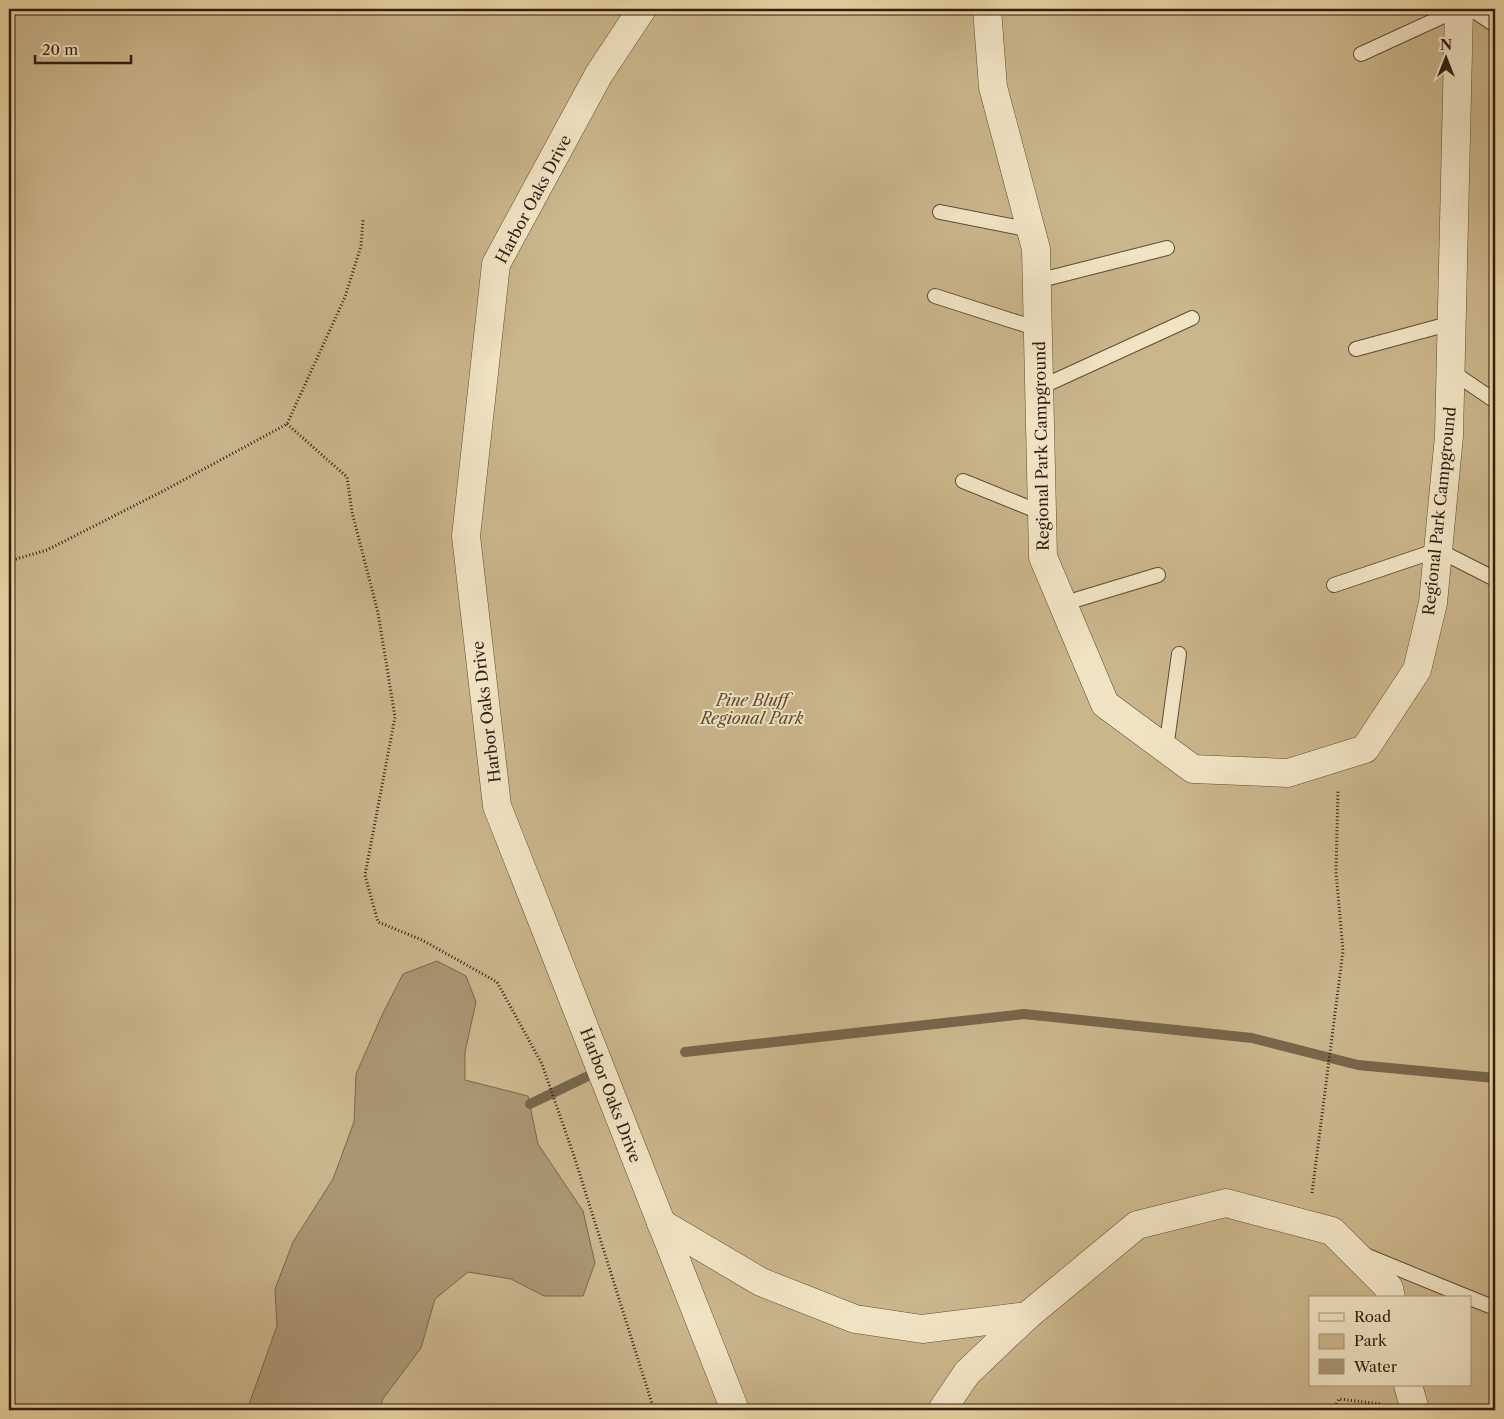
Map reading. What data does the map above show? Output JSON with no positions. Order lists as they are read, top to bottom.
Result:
{
  "streets": {
    "street": ["Harbor Oaks Drive", "Regional Park Campground"]
  },
  "parks": ["Pine Bluff Regional Park"],
  "legend": ["Road", "Park", "Water"],
  "scale_bar": "20 m",
  "north": "top"
}
